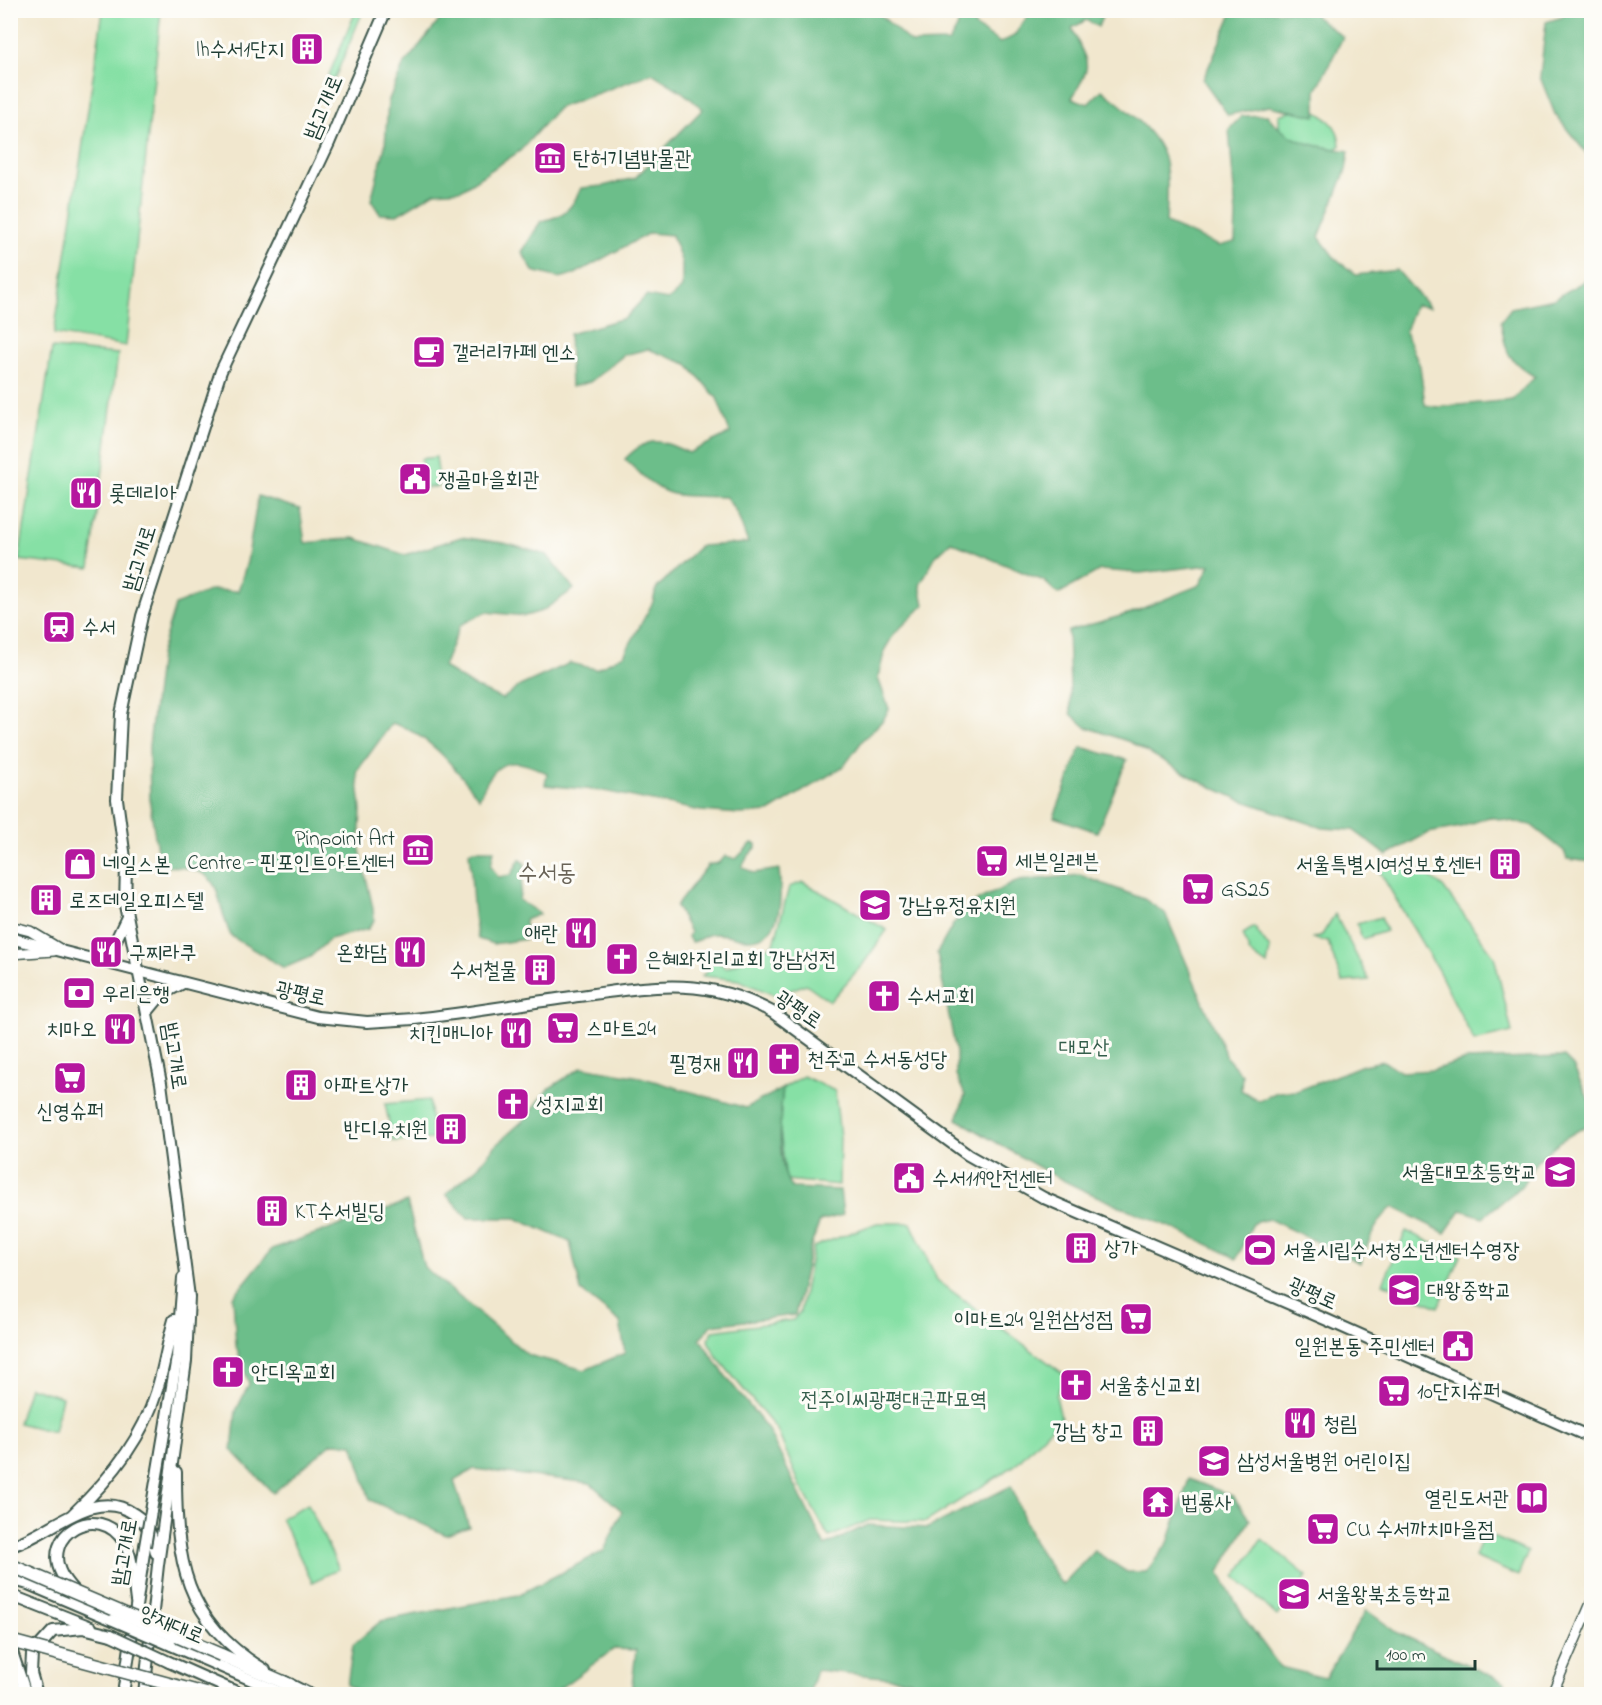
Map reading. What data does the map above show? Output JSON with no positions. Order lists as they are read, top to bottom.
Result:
{
  "streets": {
    "main road": ["밤고개로", "광평로", "양재대로"]
  },
  "crossings": [
    ["밤고개로", "광평로"]
  ],
  "districts": ["수서동"],
  "parks": ["대모산", "전주이씨광평대군파묘역"],
  "places": {
    "building": [
      "lh수서1단지",
      "서울특별시여성보호센터",
      "로즈데일오피스텔",
      "수서철물",
      "아파트상가",
      "반디유치원",
      "KT수서빌딩",
      "상가",
      "강남 창고"
    ],
    "museum": ["탄허기념박물관", "Pinpoint Art Centre - 핀포인트아트센터"],
    "cafe": ["갤러리카페 엔소"],
    "public building": ["쟁골마을회관", "수서119안전센터", "일원본동 주민센터"],
    "restaurant": [
      "롯데리아",
      "애란",
      "구찌라쿠",
      "온화담",
      "치마오",
      "치킨매니아",
      "필경재",
      "청림"
    ],
    "station": ["수서"],
    "supermarket": [
      "세븐일레븐",
      "GS25",
      "스마트24",
      "신영슈퍼",
      "이마트24 일원삼성점",
      "10단지슈퍼",
      "CU 수서까치마을점"
    ],
    "shop": ["네일스본"],
    "school or university": [
      "강남유정유치원",
      "서울대모초등학교",
      "대왕중학교",
      "삼성서울병원 어린이집",
      "서울왕북초등학교"
    ],
    "church": [
      "은혜와진리교회 강남성전",
      "수서교회",
      "천주교 수서동성당",
      "성지교회",
      "안디옥교회",
      "서울충신교회"
    ],
    "bank": ["우리은행"],
    "sports": ["서울시립수서청소년센터수영장"],
    "library": ["열린도서관"],
    "temple": ["법룡사"]
  },
  "scale_bar": "100 m"
}
